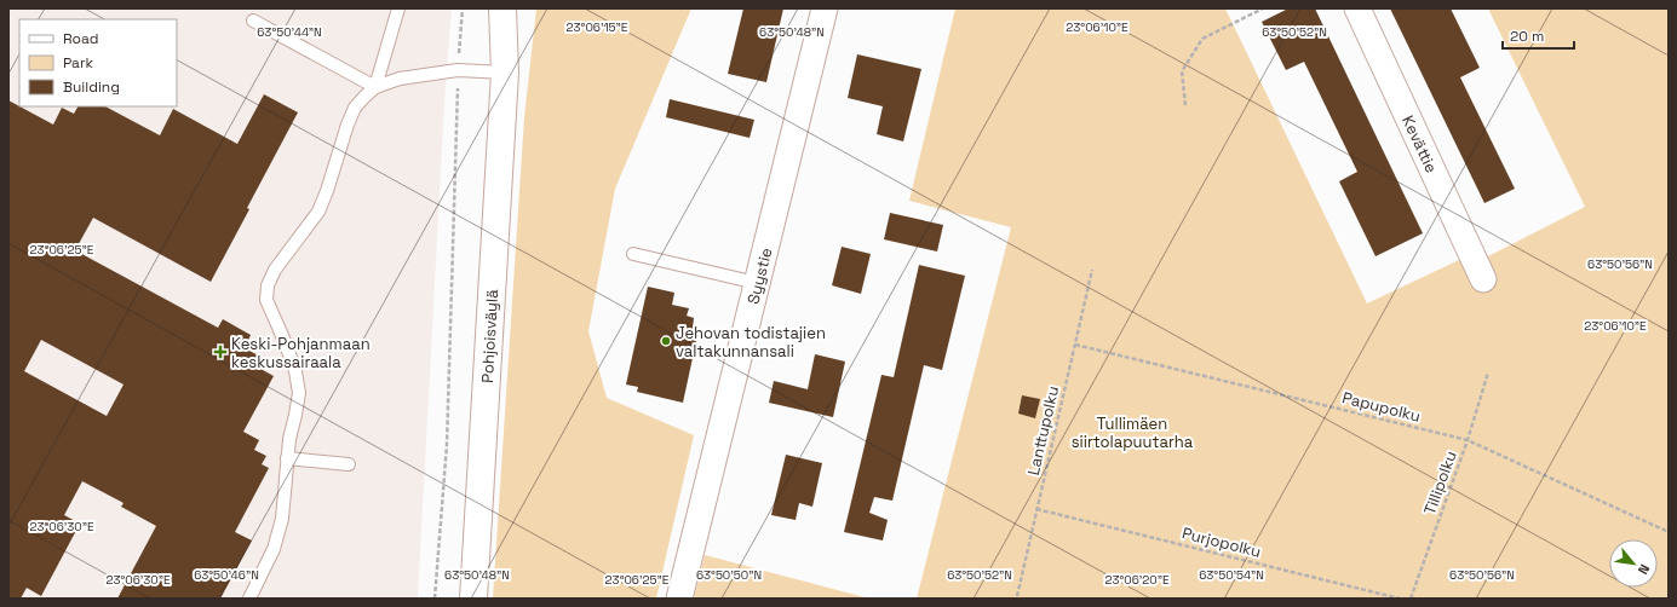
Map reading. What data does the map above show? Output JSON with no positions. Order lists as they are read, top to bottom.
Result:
{
  "streets": {
    "main road": ["Pohjoisväylä"],
    "street": ["Kevättie", "Syystie"],
    "path": [
      "Papupolku",
      "Lanttupolku",
      "Tillipolku",
      "Purjopolku"
    ]
  },
  "crossings": [
    ["Papupolku", "Lanttupolku"],
    ["Papupolku", "Tillipolku"],
    ["Lanttupolku", "Purjopolku"]
  ],
  "parks": ["Tullimäen siirtolapuutarha"],
  "places": {
    "other": ["Jehovan todistajien valtakunnansali"],
    "health": ["Keski-Pohjanmaan keskussairaala"]
  },
  "legend": ["Road", "Park", "Building"],
  "scale_bar": "20 m",
  "north": "bottom right",
  "coordinates": [
    "23°06'15\"E",
    "23°06'10\"E",
    "63°50'44\"N",
    "63°50'48\"N",
    "63°50'52\"N",
    "23°06'25\"E",
    "63°50'56\"N",
    "23°06'30\"E",
    "63°50'46\"N",
    "63°50'50\"N",
    "63°50'54\"N",
    "23°06'20\"E"
  ]
}
